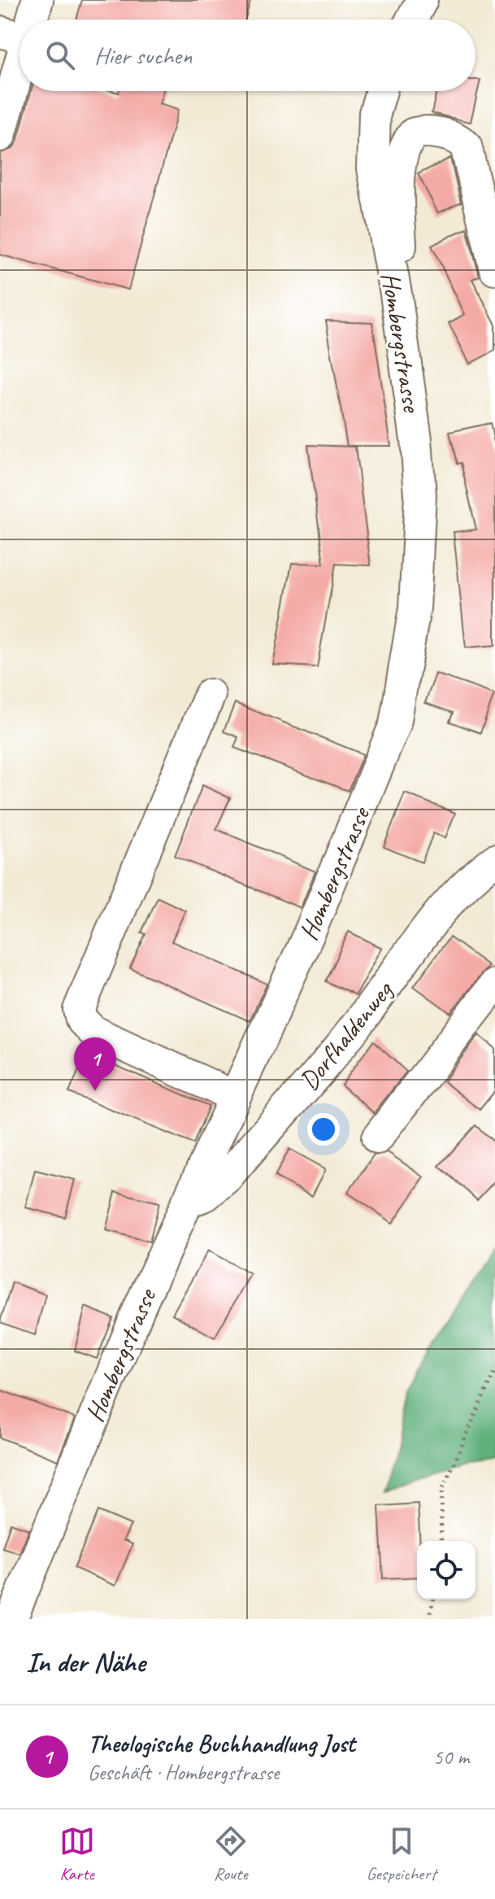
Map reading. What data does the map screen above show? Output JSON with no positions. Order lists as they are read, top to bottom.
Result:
{
  "streets": {
    "street": ["Hombergstrasse", "Dorfhaldenweg"]
  },
  "crossings": [
    ["Hombergstrasse", "Dorfhaldenweg"]
  ],
  "page": {
    "search": "Hier suchen",
    "pins": "1",
    "heading": "In der Nähe",
    "list": [
      {
        "mark": "1",
        "name": "Theologische Buchhandlung Jost",
        "note": "Geschäft · Hombergstrasse",
        "value": "50 m"
      }
    ],
    "nav": ["Karte", "Route", "Gespeichert"]
  }
}
